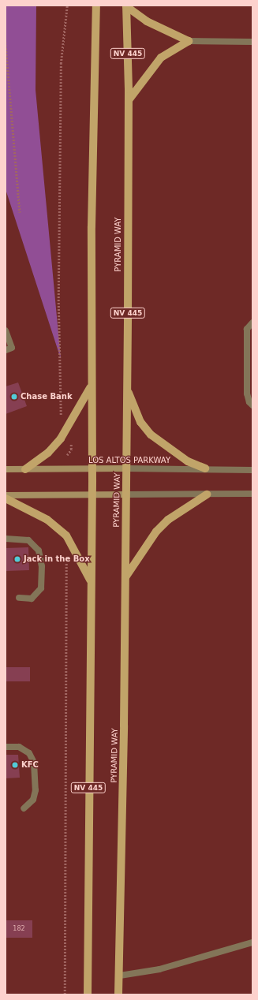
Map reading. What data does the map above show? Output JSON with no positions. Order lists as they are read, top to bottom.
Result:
{
  "streets": {
    "main road": ["NV 445", "PYRAMID WAY", "LOS ALTOS PARKWAY"]
  },
  "crossings": [
    ["NV 445", "LOS ALTOS PARKWAY"],
    ["PYRAMID WAY", "LOS ALTOS PARKWAY"]
  ],
  "places": ["Chase Bank", "Jack in the Box", "KFC"],
  "house_numbers": ["182"]
}
